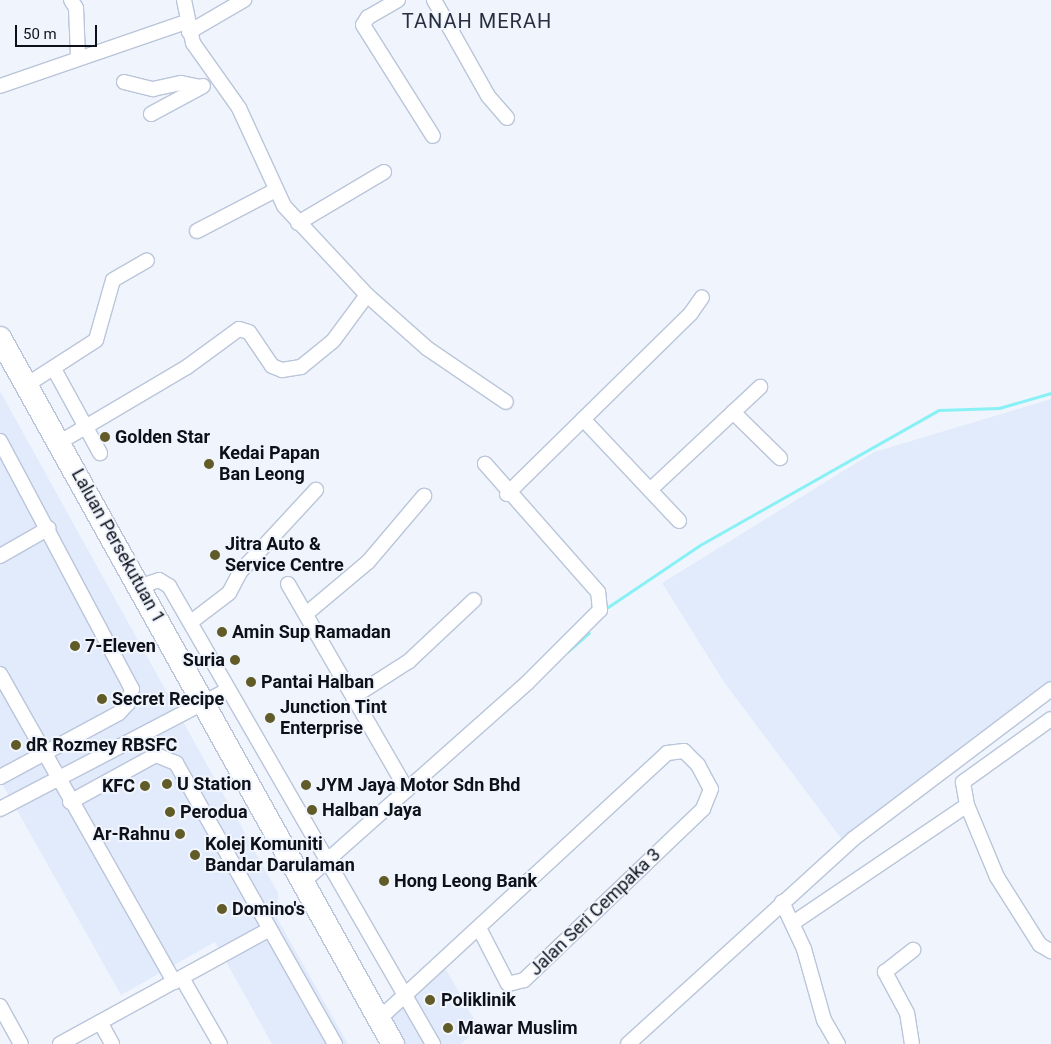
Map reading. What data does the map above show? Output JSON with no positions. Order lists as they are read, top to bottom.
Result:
{
  "streets": {
    "highway": ["Laluan Persekutuan 1"],
    "street": ["Jalan Seri Cempaka 3"]
  },
  "districts": ["TANAH MERAH"],
  "places": [
    "Golden Star",
    "Kedai Papan Ban Leong",
    "Jitra Auto & Service Centre",
    "Amin Sup Ramadan",
    "7-Eleven",
    "Suria",
    "Pantai Halban",
    "Secret Recipe",
    "Junction Tint Enterprise",
    "dR Rozmey RBSFC",
    "U Station",
    "JYM Jaya Motor Sdn Bhd",
    "KFC",
    "Halban Jaya",
    "Perodua",
    "Ar-Rahnu",
    "Kolej Komuniti Bandar Darulaman",
    "Hong Leong Bank",
    "Domino's",
    "Poliklinik",
    "Mawar Muslim"
  ],
  "scale_bar": "50 m"
}
